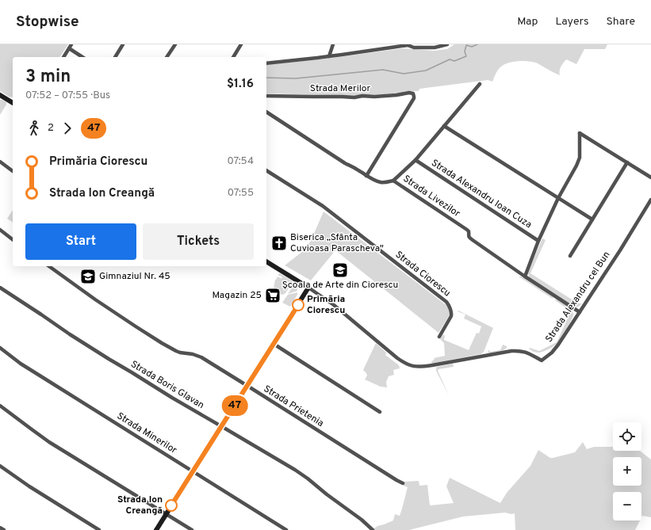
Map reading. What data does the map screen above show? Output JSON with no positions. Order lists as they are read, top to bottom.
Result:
{
  "streets": {
    "street": [
      "Strada Merilor",
      "Strada Alexandru Ioan Cuza",
      "Strada Livezilor",
      "Strada Ciorescu",
      "Strada Alexandru cel Bun",
      "Strada Boris Glavan",
      "Strada Prietenia",
      "Strada Minerilor"
    ]
  },
  "crossings": [
    ["Strada Merilor", "Strada Livezilor"],
    ["Strada Livezilor", "Strada Alexandru cel Bun"]
  ],
  "places": {
    "church": ["Biserica „Sfânta Cuvioasa Parascheva\""],
    "school or university": ["Școala de Arte din Ciorescu", "Gimnaziul Nr. 45"],
    "supermarket": ["Magazin 25"],
    "other": ["Primăria Ciorescu", "Strada Ion Creangă"]
  },
  "lines": ["bus line 47"],
  "page": {
    "header": "Stopwise",
    "nav": ["Map", "Layers", "Share"],
    "on_map": "47",
    "heading": ["3 min", "07:52 – 07:55 · Bus", "$1.16"],
    "legs": ["2", "47"],
    "list": [
      {
        "name": "Primăria Ciorescu",
        "value": "07:54"
      },
      {
        "name": "Strada Ion Creangă",
        "value": "07:55"
      }
    ],
    "buttons": ["Start", "Tickets"],
    "map_buttons": ["+", "−"]
  }
}
